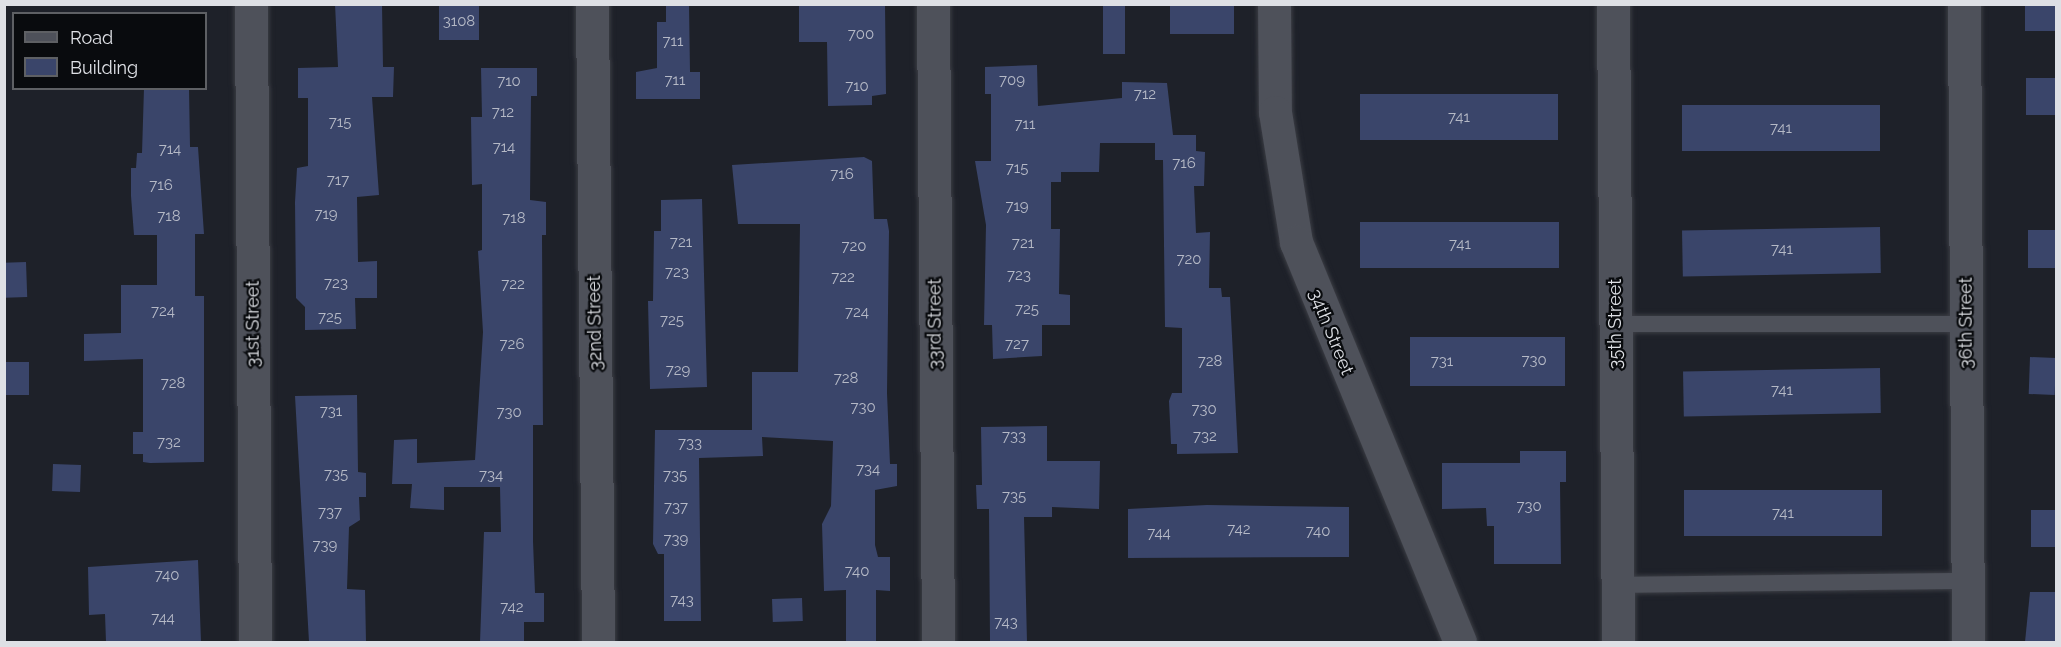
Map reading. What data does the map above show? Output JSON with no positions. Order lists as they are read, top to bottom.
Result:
{
  "streets": {
    "street": [
      "32nd Street",
      "36th Street",
      "31st Street",
      "33rd Street",
      "35th Street",
      "34th Street"
    ]
  },
  "house_numbers": [
    "3108",
    "700",
    "711",
    "711",
    "709",
    "710",
    "710",
    "712",
    "712",
    "741",
    "715",
    "711",
    "741",
    "714",
    "714",
    "716",
    "715",
    "716",
    "717",
    "716",
    "719",
    "719",
    "718",
    "718",
    "721",
    "721",
    "741",
    "720",
    "741",
    "720",
    "723",
    "723",
    "722",
    "723",
    "722",
    "725",
    "724",
    "724",
    "725",
    "725",
    "726",
    "727",
    "730",
    "728",
    "731",
    "729",
    "728",
    "728",
    "741",
    "730",
    "730",
    "731",
    "730",
    "733",
    "732",
    "732",
    "733",
    "734",
    "735",
    "734",
    "735",
    "735",
    "730",
    "737",
    "737",
    "741",
    "742",
    "740",
    "744",
    "739",
    "739",
    "740",
    "740",
    "743",
    "742",
    "744",
    "743"
  ],
  "legend": ["Road", "Building"]
}
